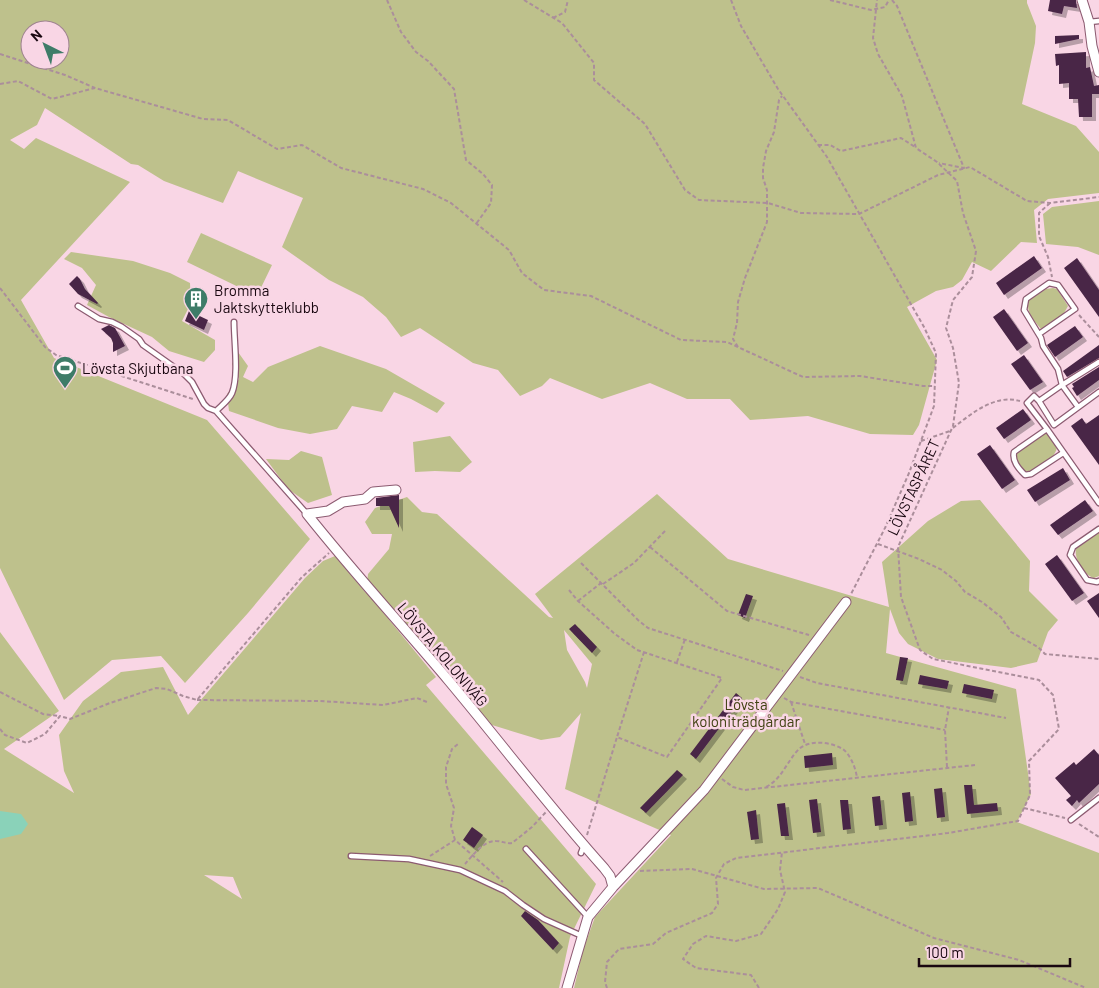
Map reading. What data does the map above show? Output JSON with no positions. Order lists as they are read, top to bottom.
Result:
{
  "streets": {
    "street": ["LÖVSTA KOLONIVÄG"],
    "path": ["LÖVSTASPÅRET"]
  },
  "parks": ["Lövsta koloniträdgårdar"],
  "places": {
    "building": ["Bromma Jaktskytteklubb"],
    "sports": ["Lövsta Skjutbana"]
  },
  "scale_bar": "100 m",
  "north": "top left"
}
